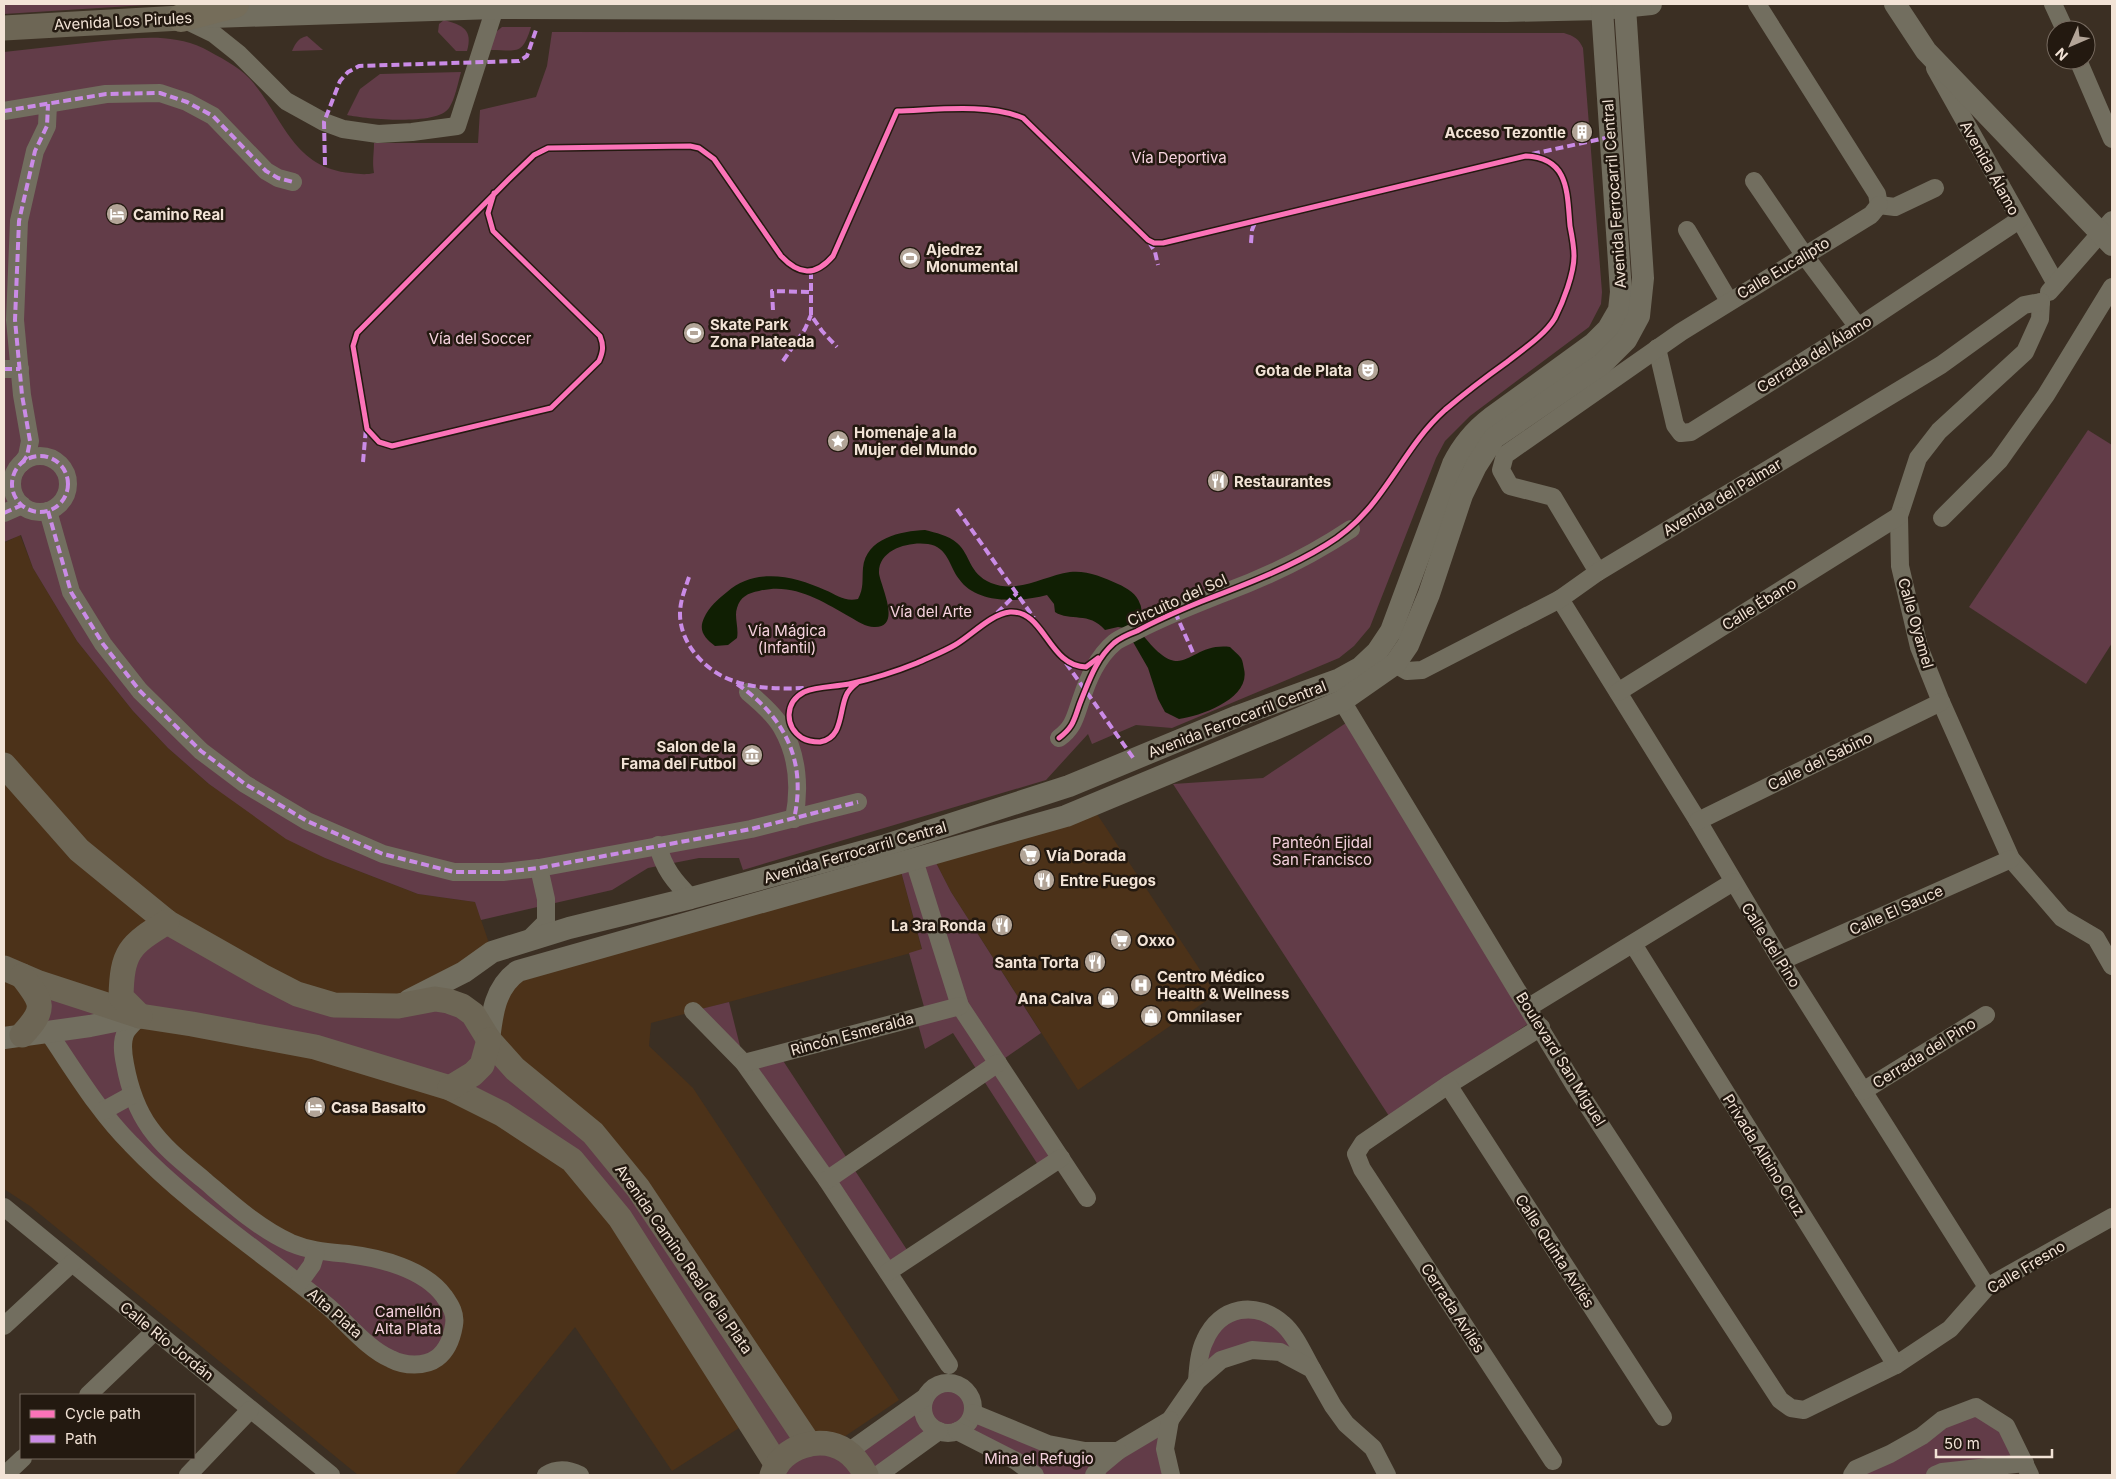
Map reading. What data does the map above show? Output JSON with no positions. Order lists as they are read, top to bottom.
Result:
{
  "streets": {
    "main road": ["Avenida Los Pirules", "Avenida Camino Real de la Plata"],
    "street": [
      "Avenida Álamo",
      "Avenida Ferrocarril Central",
      "Calle Eucalipto",
      "Cerrada del Álamo",
      "Avenida del Palmar",
      "Circuito del Sol",
      "Calle Ébano",
      "Calle Oyamel",
      "Calle del Sabino",
      "Calle El Sauce",
      "Calle del Pino",
      "Rincón Esmeralda",
      "Cerrada del Pino",
      "Boulevard San Miguel",
      "Privada Albino Cruz",
      "Calle Quinta Avilés",
      "Calle Fresno",
      "Cerrada Avilés",
      "Alta Plata",
      "Calle Río Jordán"
    ]
  },
  "crossings": [
    ["Avenida Los Pirules", "Avenida Ferrocarril Central"],
    ["Avenida Álamo", "Cerrada del Álamo"],
    ["Avenida Álamo", "Avenida del Palmar"],
    ["Avenida Álamo", "Calle Oyamel"],
    ["Avenida Ferrocarril Central", "Avenida del Palmar"],
    ["Avenida Ferrocarril Central", "Boulevard San Miguel"],
    ["Avenida Ferrocarril Central", "Avenida Camino Real de la Plata"],
    ["Calle Eucalipto", "Cerrada del Álamo"],
    ["Calle Eucalipto", "Avenida del Palmar"],
    ["Avenida del Palmar", "Calle Oyamel"],
    ["Avenida del Palmar", "Calle del Pino"],
    ["Calle Ébano", "Calle Oyamel"],
    ["Calle Ébano", "Calle del Pino"],
    ["Calle Oyamel", "Calle del Sabino"],
    ["Calle Oyamel", "Calle El Sauce"],
    ["Calle del Sabino", "Calle del Pino"],
    ["Calle El Sauce", "Calle del Pino"],
    ["Calle del Pino", "Cerrada del Pino"],
    ["Calle del Pino", "Calle Fresno"],
    ["Boulevard San Miguel", "Calle Fresno"],
    ["Privada Albino Cruz", "Calle Fresno"],
    ["Calle Quinta Avilés", "Cerrada Avilés"],
    ["Avenida Camino Real de la Plata", "Alta Plata"]
  ],
  "parks": [
    "Vía Deportiva",
    "Vía del Soccer",
    "Vía del Arte",
    "Vía Mágica (Infantil)",
    "Panteón Ejidal San Francisco",
    "Camellón Alta Plata",
    "Mina el Refugio"
  ],
  "places": {
    "building": ["Acceso Tezontle"],
    "hotel": ["Camino Real", "Casa Basalto"],
    "sports": ["Ajedrez Monumental", "Skate Park Zona Plateada"],
    "theatre": ["Gota de Plata"],
    "place": ["Homenaje a la Mujer del Mundo"],
    "restaurant": [
      "Restaurantes",
      "Entre Fuegos",
      "La 3ra Ronda",
      "Santa Torta"
    ],
    "museum": ["Salon de la Fama del Futbol"],
    "supermarket": ["Vía Dorada", "Oxxo"],
    "hospital": ["Centro Médico Health & Wellness"],
    "shop": ["Ana Calva", "Omnilaser"]
  },
  "legend": ["Cycle path", "Path"],
  "scale_bar": "50 m",
  "north": "bottom left"
}
